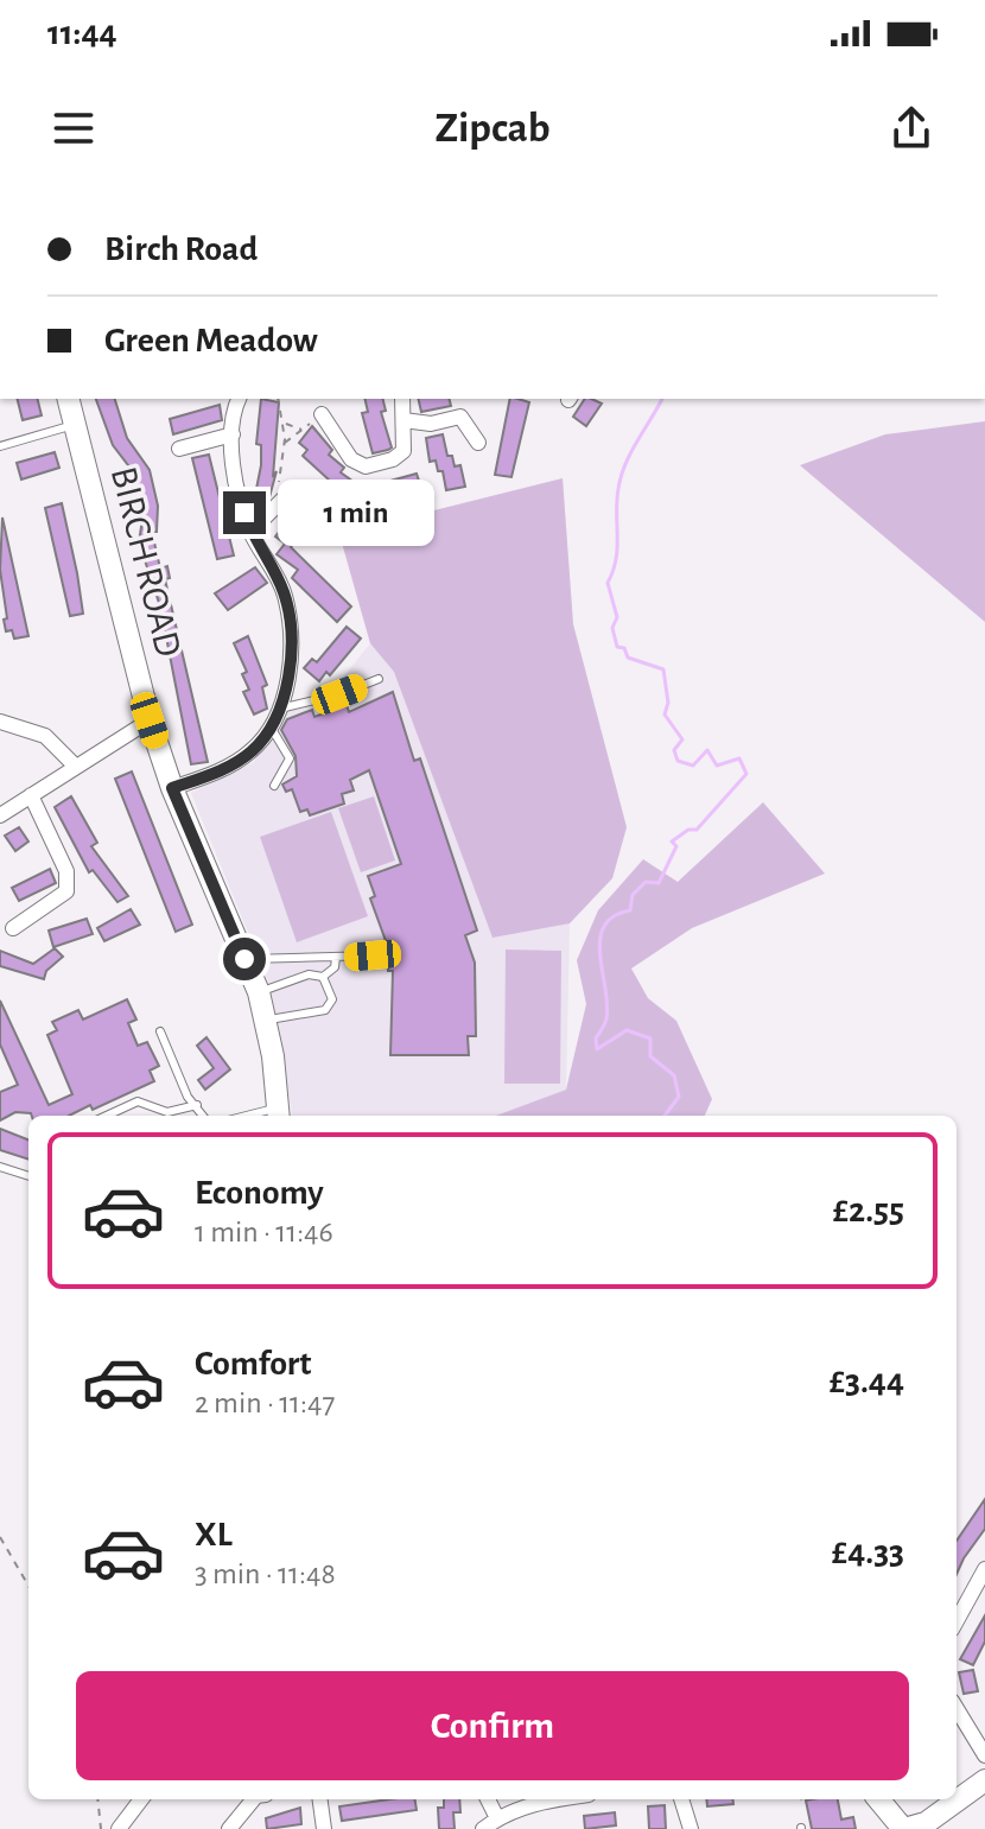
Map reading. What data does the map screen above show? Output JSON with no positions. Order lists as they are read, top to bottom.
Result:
{
  "streets": {
    "street": ["BIRCH ROAD"]
  },
  "page": {
    "status": "11:44",
    "header": "Zipcab",
    "banner": ["Birch Road", "Green Meadow"],
    "bubble": "1 min",
    "list": [
      {
        "name": "Economy",
        "note": "1 min · 11:46",
        "value": "£2.55"
      },
      {
        "name": "Comfort",
        "note": "2 min · 11:47",
        "value": "£3.44"
      },
      {
        "name": "XL",
        "note": "3 min · 11:48",
        "value": "£4.33"
      }
    ],
    "buttons": "Confirm"
  }
}
